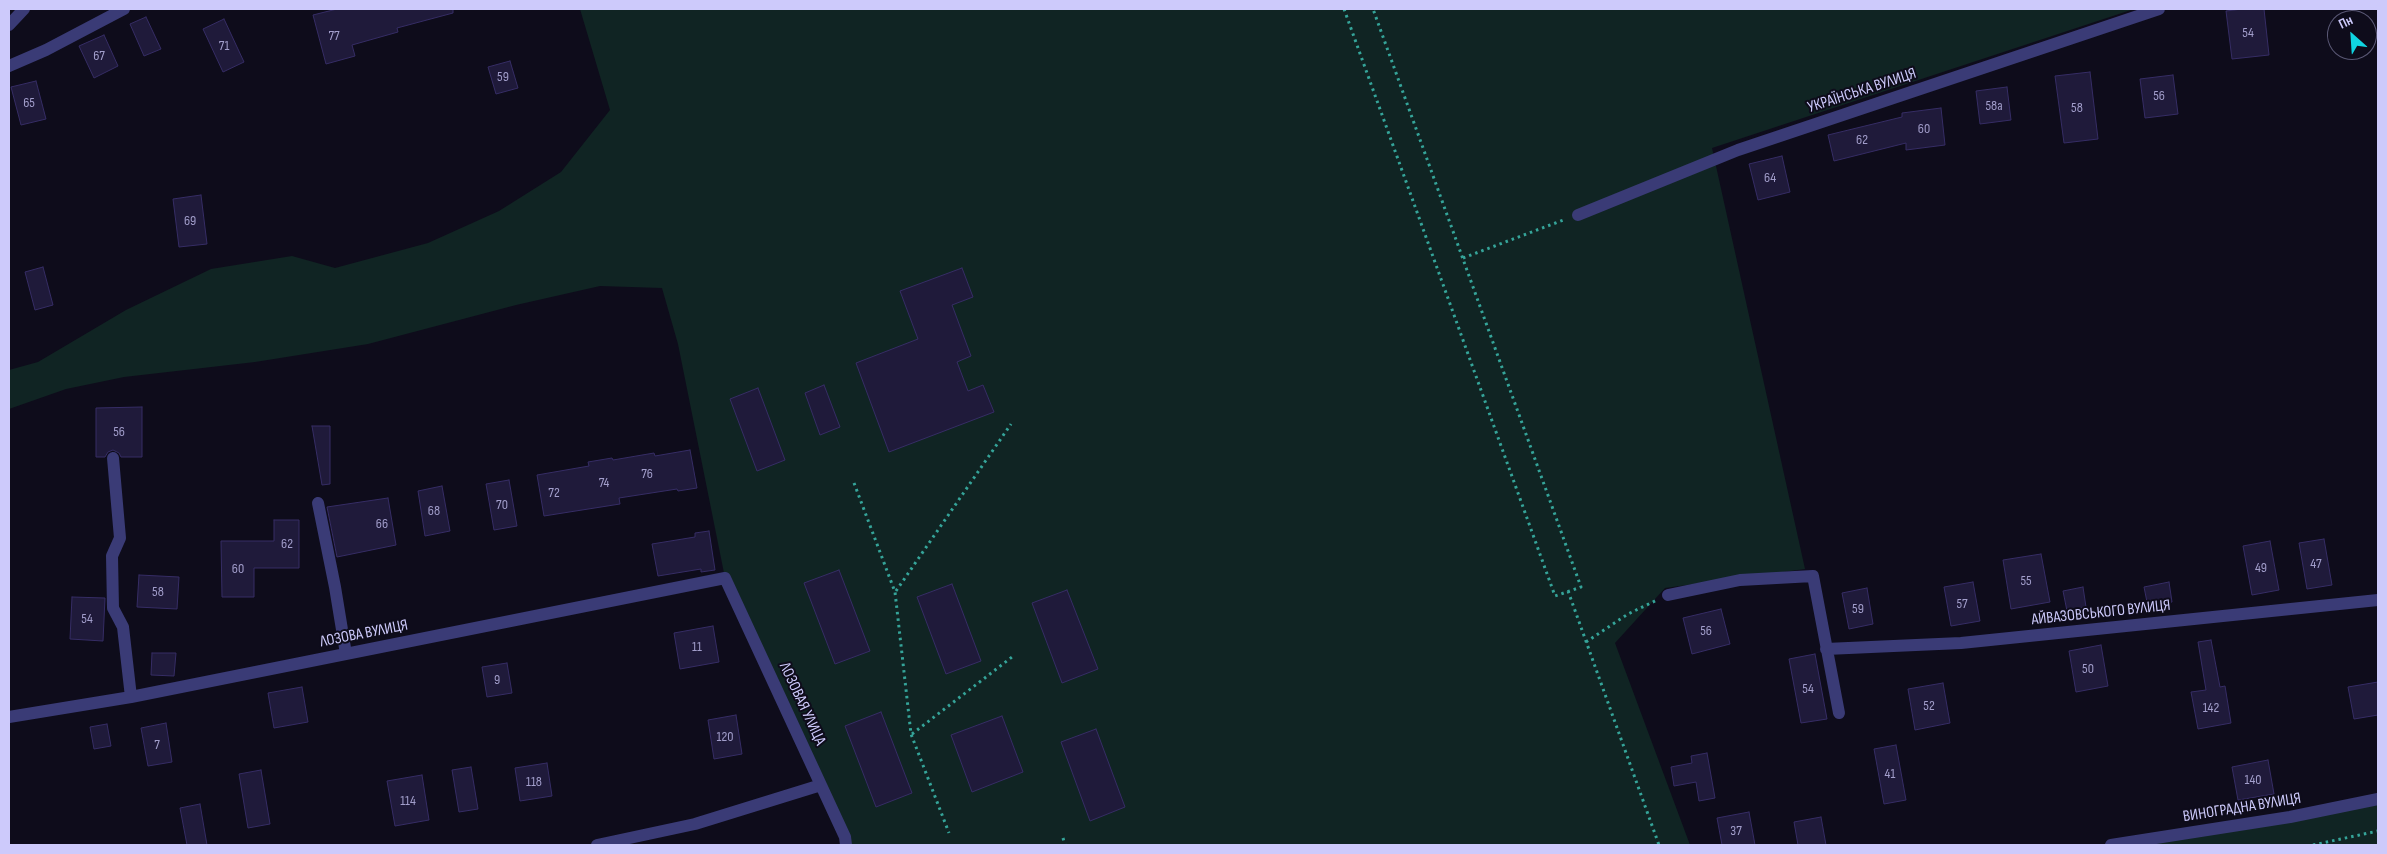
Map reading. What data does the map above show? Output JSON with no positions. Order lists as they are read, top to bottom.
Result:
{
  "streets": {
    "street": [
      "УКРАЇНСЬКА ВУЛИЦЯ",
      "АЙВАЗОВСЬКОГО ВУЛИЦЯ",
      "ЛОЗОВА ВУЛИЦЯ",
      "ЛОЗОВАЯ УЛИЦА",
      "ВИНОГРАДНА ВУЛИЦЯ"
    ]
  },
  "crossings": [
    ["ЛОЗОВА ВУЛИЦЯ", "ЛОЗОВАЯ УЛИЦА"]
  ],
  "house_numbers": [
    "54",
    "77",
    "71",
    "67",
    "59",
    "56",
    "65",
    "58а",
    "58",
    "60",
    "62",
    "64",
    "69",
    "56",
    "76",
    "74",
    "72",
    "70",
    "68",
    "66",
    "62",
    "47",
    "49",
    "60",
    "55",
    "58",
    "57",
    "59",
    "54",
    "56",
    "11",
    "50",
    "9",
    "54",
    "52",
    "142",
    "120",
    "7",
    "41",
    "140",
    "118",
    "114",
    "37"
  ],
  "north": "top left"
}
